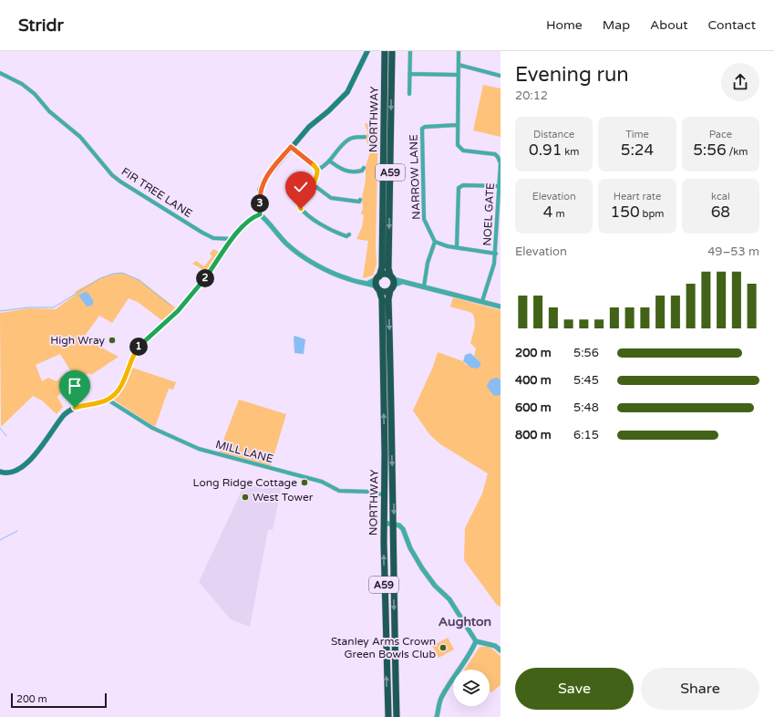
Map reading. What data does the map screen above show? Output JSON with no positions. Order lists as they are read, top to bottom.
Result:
{
  "streets": {
    "highway": ["NORTHWAY", "A59"],
    "street": [
      "NARROW LANE",
      "FIR TREE LANE",
      "NOEL GATE",
      "MILL LANE"
    ]
  },
  "crossings": [
    ["NORTHWAY", "A59"],
    ["NORTHWAY", "MILL LANE"],
    ["NARROW LANE", "NOEL GATE"]
  ],
  "districts": ["Aughton"],
  "places": [
    "High Wray",
    "Long Ridge Cottage",
    "West Tower",
    "Stanley Arms Crown Green Bowls Club"
  ],
  "scale_bar": "200 m",
  "page": {
    "header": "Stridr",
    "nav": [
      "Home",
      "Map",
      "About",
      "Contact"
    ],
    "heading": ["Evening run", "20:12"],
    "stats": [
      ["Distance", "0.91 km"],
      ["Time", "5:24"],
      ["Pace", "5:56 /km"],
      ["Elevation", "4 m"],
      ["Heart rate", "150 bpm"],
      ["kcal", "68"]
    ],
    "pins": ["3", "2", "1"],
    "chart": ["Elevation", "49–53 m"],
    "list": [
      {
        "name": "200 m",
        "note": "5:56"
      },
      {
        "name": "400 m",
        "note": "5:45"
      },
      {
        "name": "600 m",
        "note": "5:48"
      },
      {
        "name": "800 m",
        "note": "6:15"
      }
    ],
    "buttons": ["Save", "Share"],
    "scale": "200 m"
  }
}
